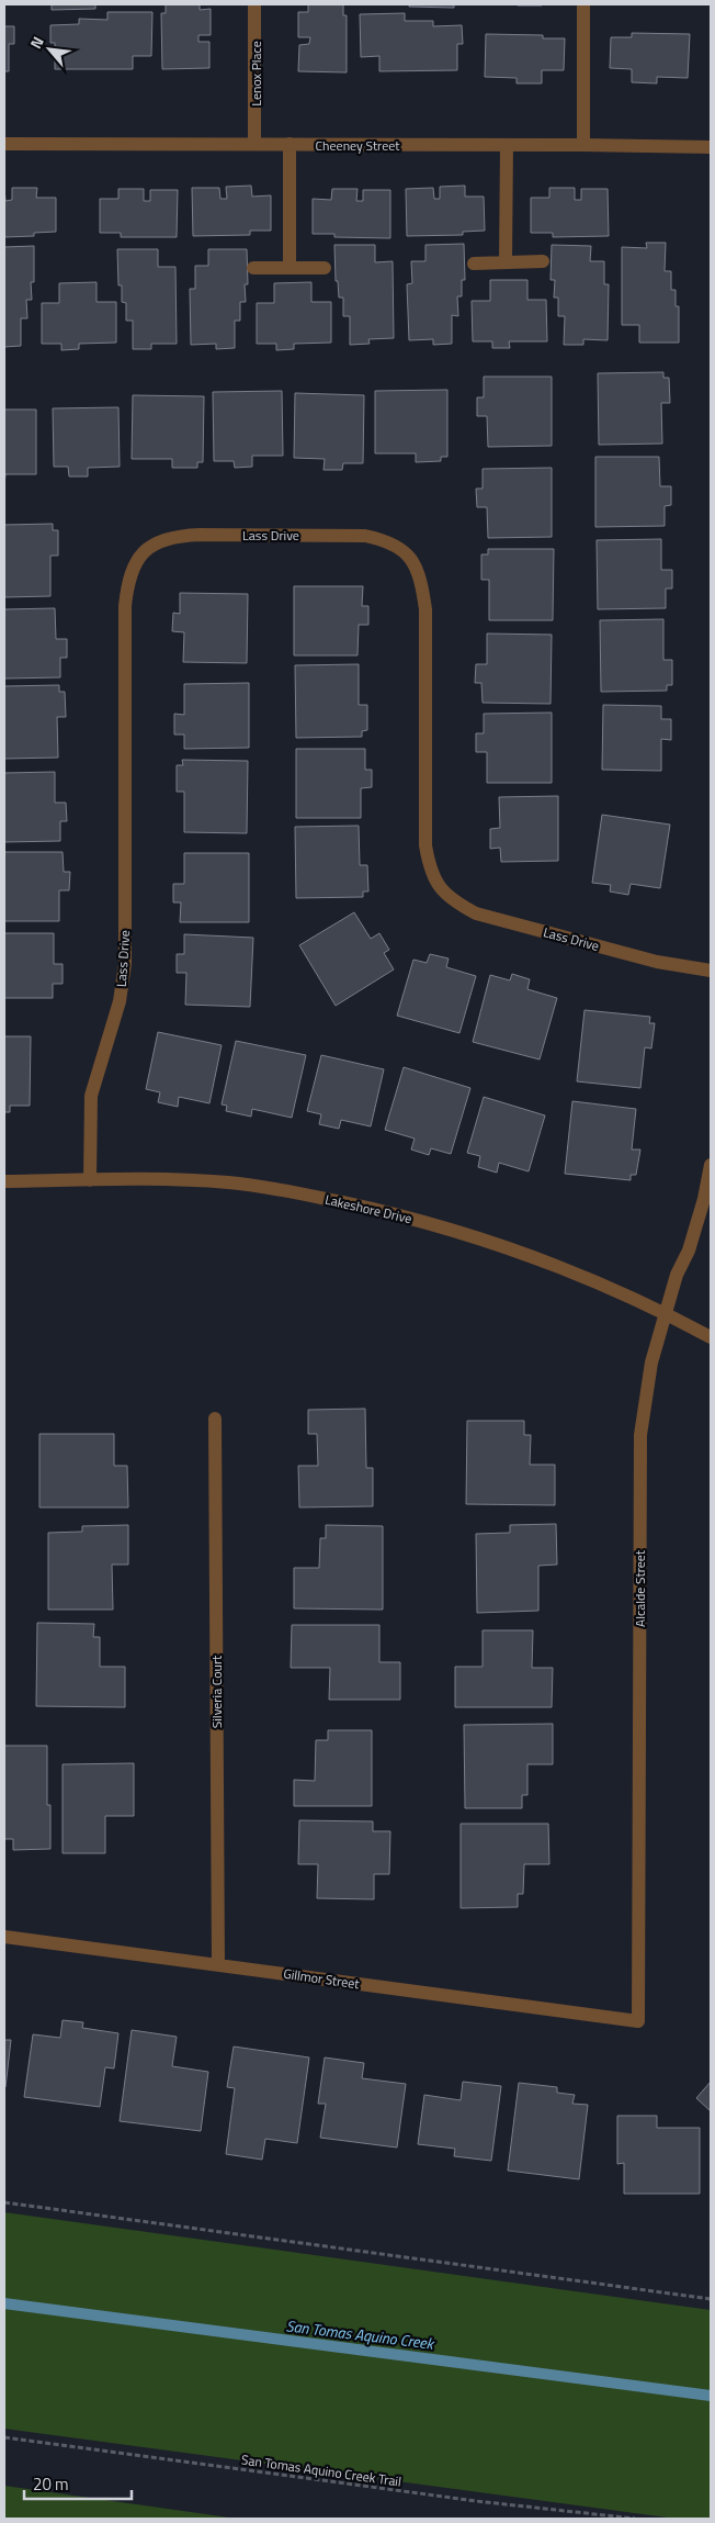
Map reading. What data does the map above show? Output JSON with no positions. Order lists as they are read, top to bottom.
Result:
{
  "streets": {
    "street": [
      "Lenox Place",
      "Cheeney Street",
      "Lass Drive",
      "Lakeshore Drive",
      "Alcalde Street",
      "Silveria Court",
      "Gillmor Street"
    ],
    "path": ["San Tomas Aquino Creek Trail"]
  },
  "crossings": [
    ["Lenox Place", "Cheeney Street"],
    ["Lass Drive", "Lakeshore Drive"],
    ["Lakeshore Drive", "Alcalde Street"],
    ["Alcalde Street", "Gillmor Street"],
    ["Silveria Court", "Gillmor Street"]
  ],
  "water": ["San Tomas Aquino Creek"],
  "scale_bar": "20 m",
  "north": "top left"
}
